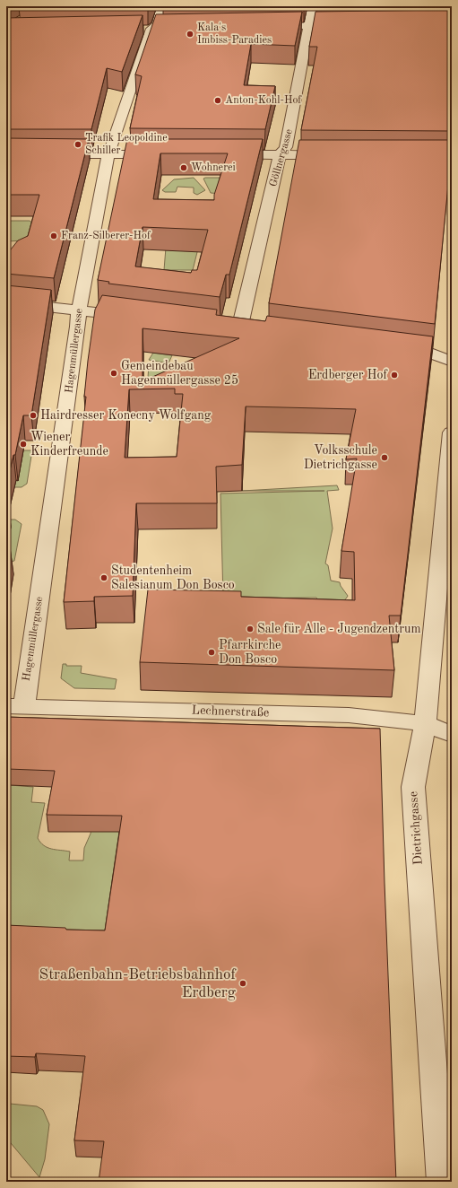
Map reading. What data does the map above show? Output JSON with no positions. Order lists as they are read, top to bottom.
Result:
{
  "streets": {
    "street": [
      "Göllnergasse",
      "Hagenmüllergasse",
      "Lechnerstraße",
      "Dietrichgasse"
    ]
  },
  "crossings": [
    ["Hagenmüllergasse", "Lechnerstraße"],
    ["Lechnerstraße", "Dietrichgasse"]
  ],
  "places": [
    "Kala's Imbiss-Paradies",
    "Anton-Kohl-Hof",
    "Trafik Leopoldine Schiller",
    "Wohnerei",
    "Franz-Silberer-Hof",
    "Gemeindebau Hagenmüllergasse 25",
    "Erdberger Hof",
    "Hairdresser Konecny Wolfgang",
    "Wiener Kinderfreunde",
    "Volksschule Dietrichgasse",
    "Studentenheim Salesianum Don Bosco",
    "Sale für Alle - Jugendzentrum",
    "Pfarrkirche Don Bosco",
    "Straßenbahn-Betriebsbahnhof Erdberg"
  ]
}
